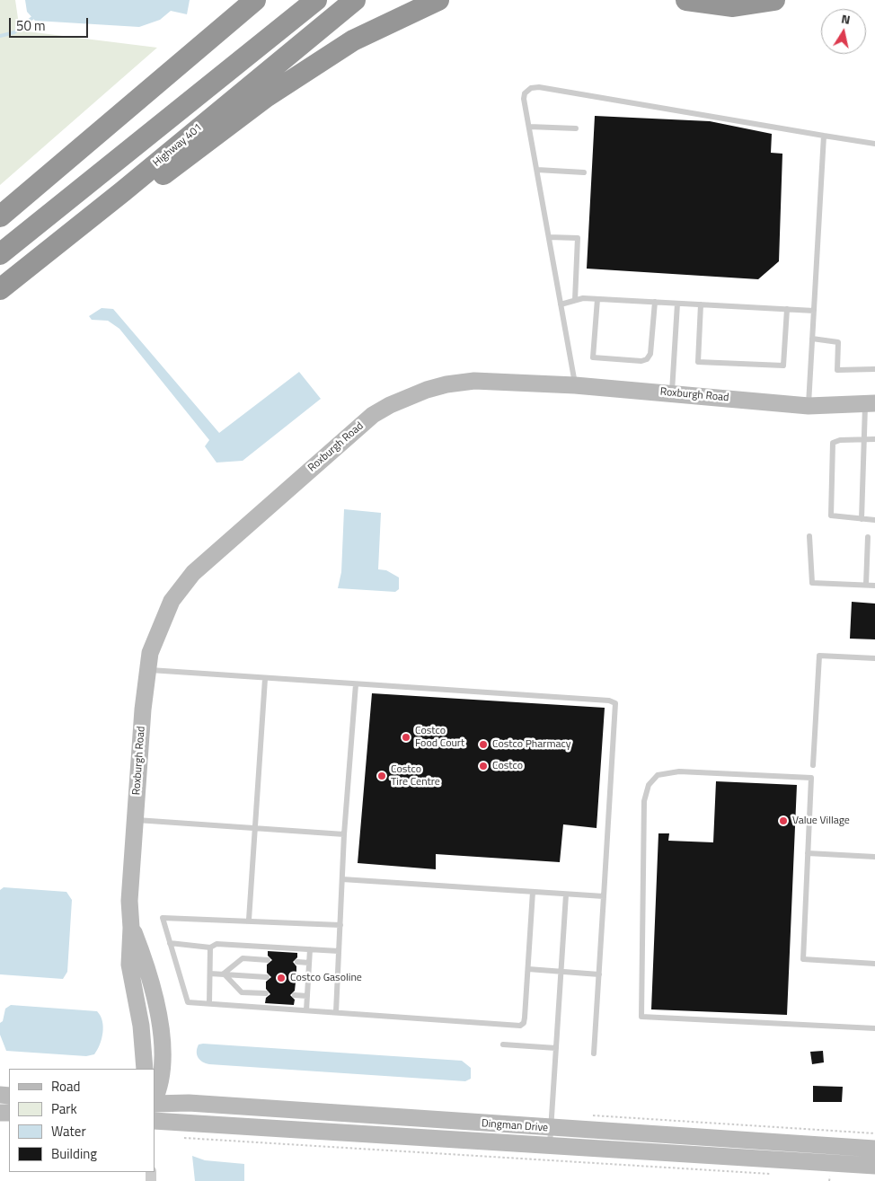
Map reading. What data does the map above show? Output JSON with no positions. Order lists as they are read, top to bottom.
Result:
{
  "streets": {
    "highway": ["Highway 401"],
    "main road": ["Roxburgh Road", "Dingman Drive"]
  },
  "places": [
    "Costco Food Court",
    "Costco Pharmacy",
    "Costco",
    "Costco Tire Centre",
    "Value Village",
    "Costco Gasoline"
  ],
  "legend": [
    "Road",
    "Park",
    "Water",
    "Building"
  ],
  "scale_bar": "50 m",
  "north": "top"
}
